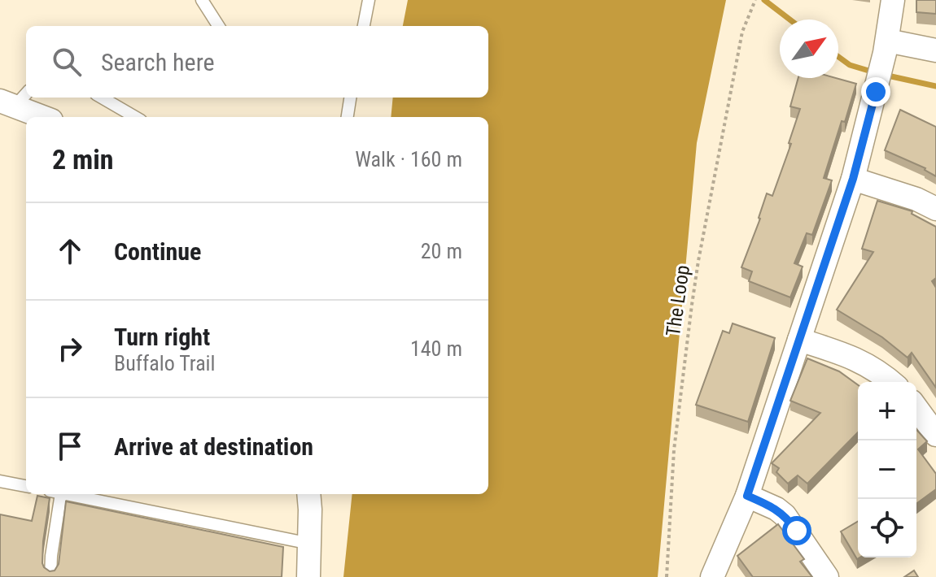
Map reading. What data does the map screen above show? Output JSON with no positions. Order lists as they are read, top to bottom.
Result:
{
  "streets": {
    "path": ["The Loop"]
  },
  "north": "top right",
  "page": {
    "search": "Search here",
    "heading": ["2 min", "Walk · 160 m"],
    "list": [
      ["Continue", "20 m"],
      ["Turn right", "Buffalo Trail", "140 m"],
      "Arrive at destination"
    ],
    "map_buttons": ["+", "−"]
  }
}
